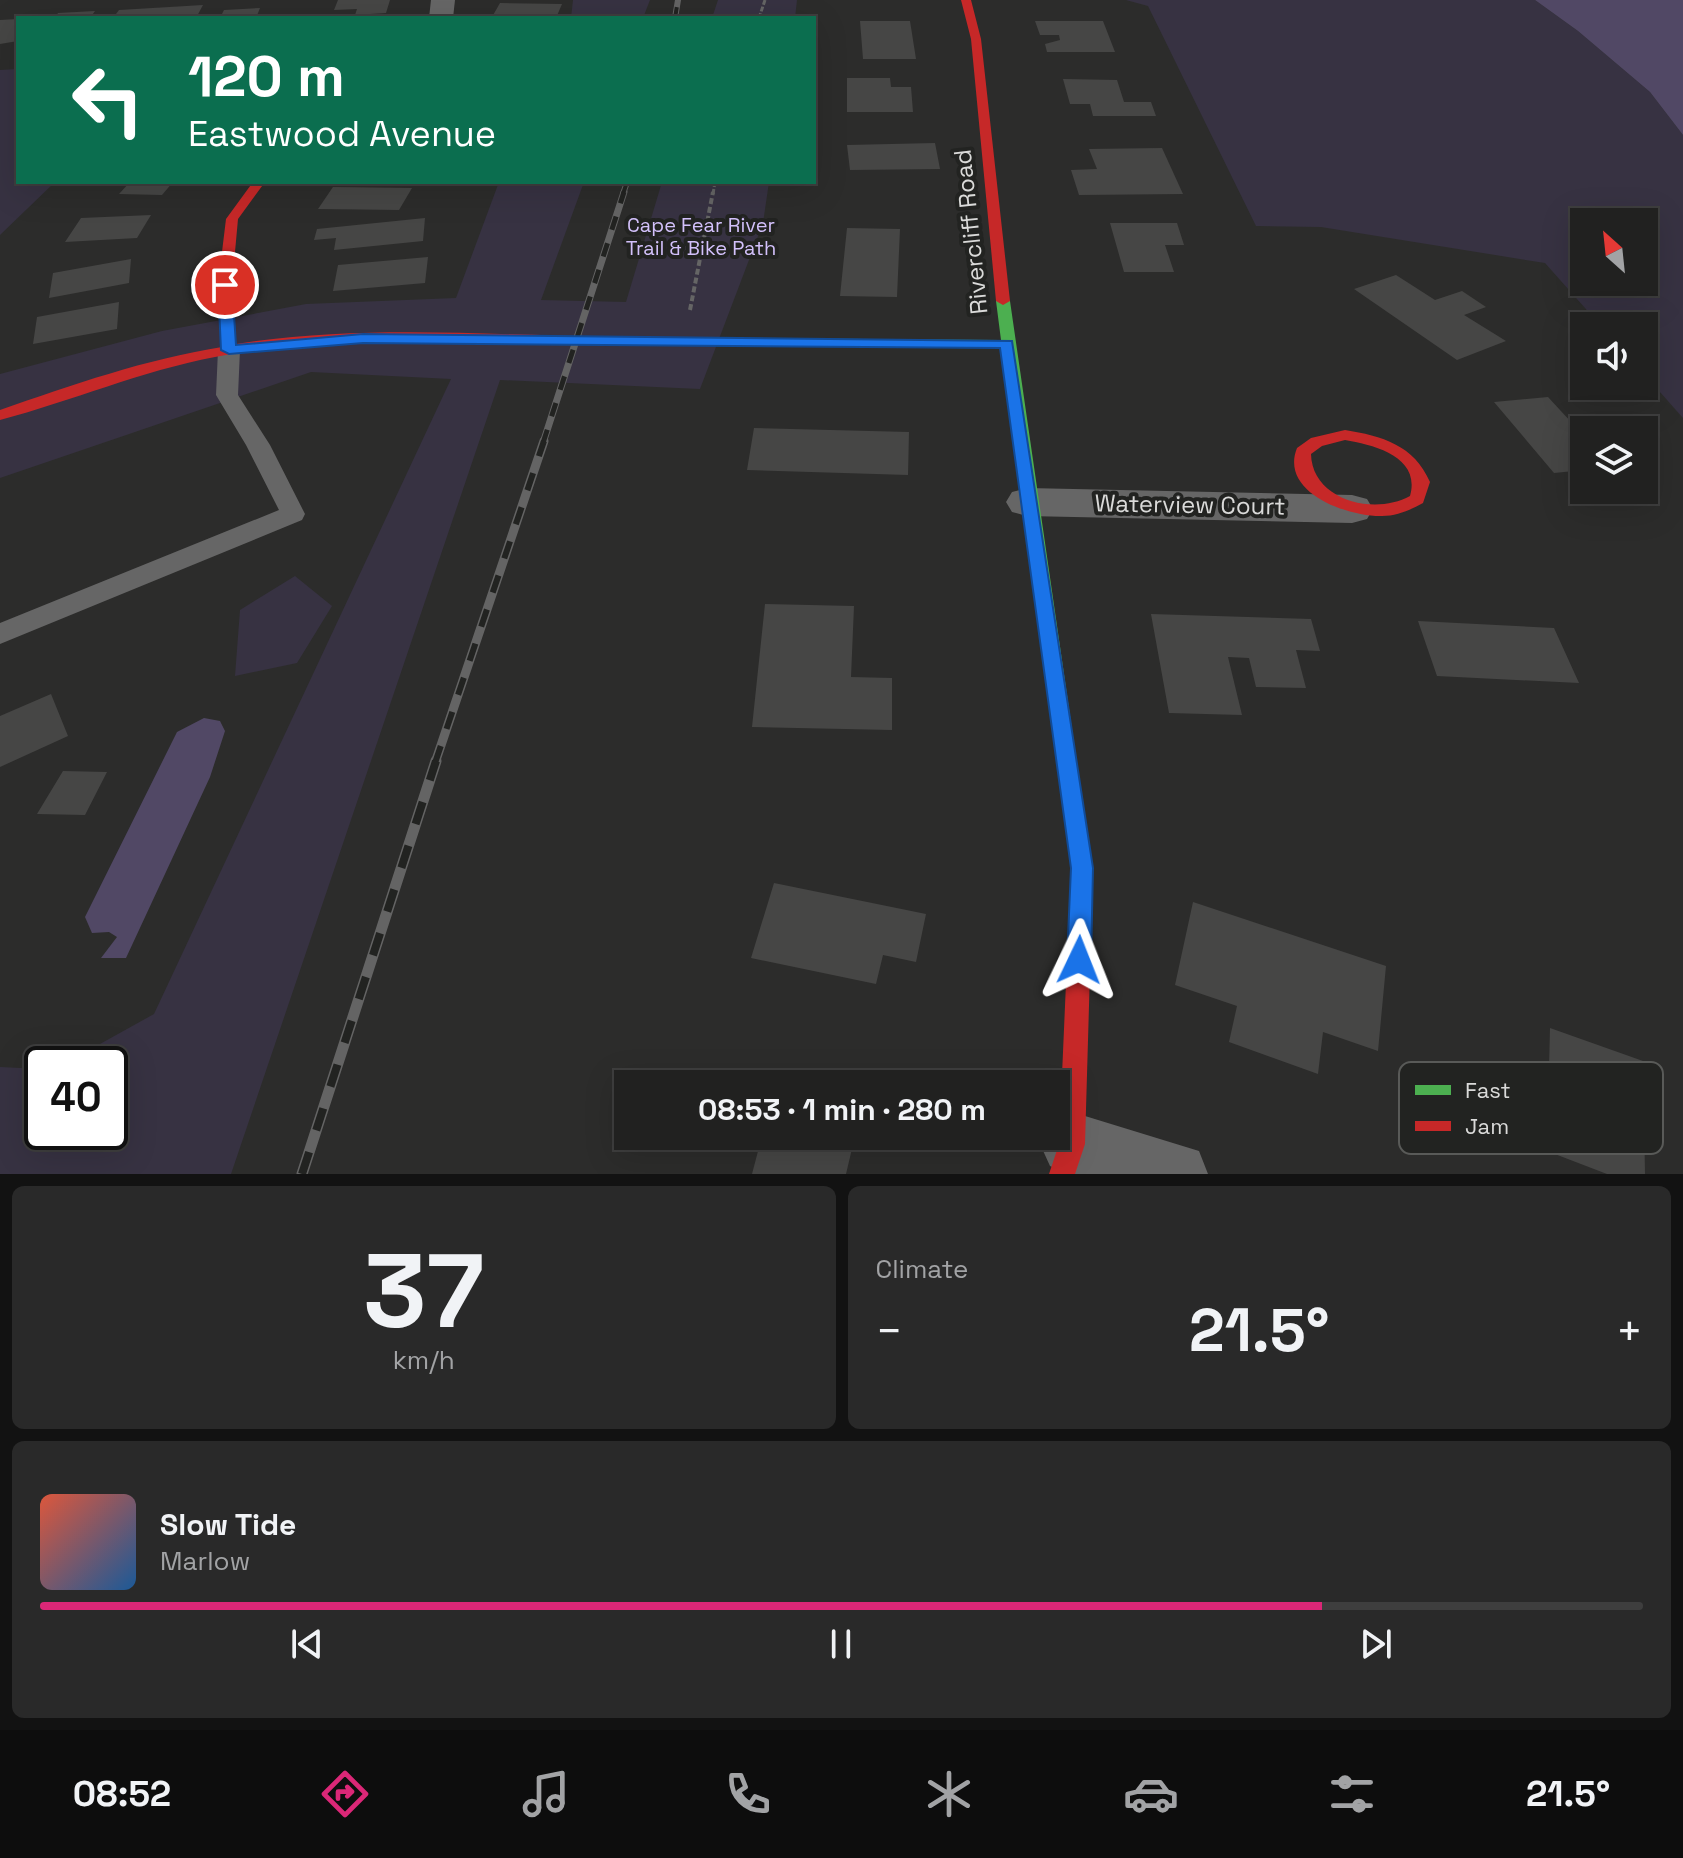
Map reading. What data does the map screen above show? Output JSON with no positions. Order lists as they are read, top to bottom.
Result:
{
  "streets": {
    "street": ["Rivercliff Road", "Waterview Court"]
  },
  "crossings": [
    ["Rivercliff Road", "Waterview Court"]
  ],
  "parks": ["Cape Fear River Trail & Bike Path"],
  "legend": ["Fast", "Jam"],
  "north": "top left",
  "page": {
    "turn": ["120 m", "Eastwood Avenue"],
    "limit": "40",
    "trip": "08:53 · 1 min · 280 m",
    "tile": [
      ["37", "km/h"],
      "Climate"
    ],
    "heat": ["−", "21.5°", "+"],
    "song": ["Slow Tide", "Marlow"],
    "tabs": ["08:52", "21.5°"]
  }
}
